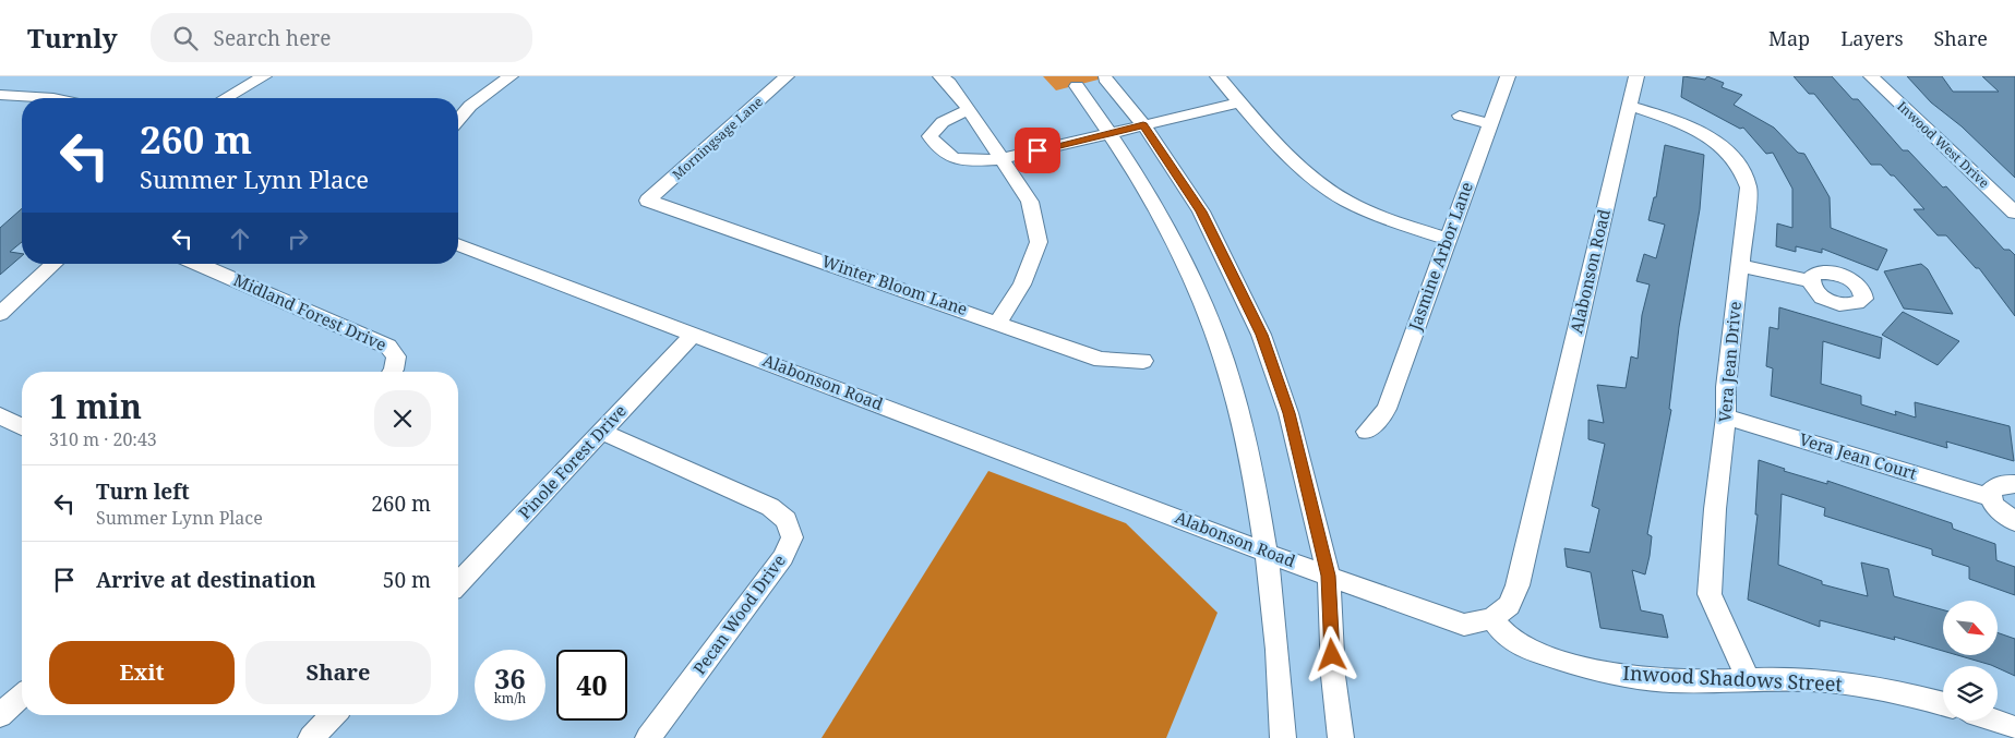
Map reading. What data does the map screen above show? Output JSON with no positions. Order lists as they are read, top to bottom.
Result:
{
  "streets": {
    "street": [
      "Morningsage Lane",
      "Inwood West Drive",
      "Jasmine Arbor Lane",
      "Alabonson Road",
      "Winter Bloom Lane",
      "Midland Forest Drive",
      "Vera Jean Drive",
      "Vera Jean Court",
      "Pinole Forest Drive",
      "Pecan Wood Drive",
      "Inwood Shadows Street"
    ]
  },
  "crossings": [
    ["Morningsage Lane", "Winter Bloom Lane"],
    ["Alabonson Road", "Vera Jean Drive"],
    ["Alabonson Road", "Pinole Forest Drive"],
    ["Alabonson Road", "Inwood Shadows Street"],
    ["Vera Jean Drive", "Vera Jean Court"],
    ["Vera Jean Drive", "Inwood Shadows Street"],
    ["Pinole Forest Drive", "Pecan Wood Drive"]
  ],
  "north": "bottom right",
  "page": {
    "header": "Turnly",
    "search": "Search here",
    "nav": ["Map", "Layers", "Share"],
    "turn": ["260 m", "Summer Lynn Place"],
    "heading": ["1 min", "310 m · 20:43"],
    "list": [
      {
        "name": "Turn left",
        "note": "Summer Lynn Place",
        "value": "260 m"
      },
      {
        "name": "Arrive at destination",
        "value": "50 m"
      }
    ],
    "buttons": ["Exit", "Share"],
    "speed": "36 km/h",
    "limit": "40"
  }
}
